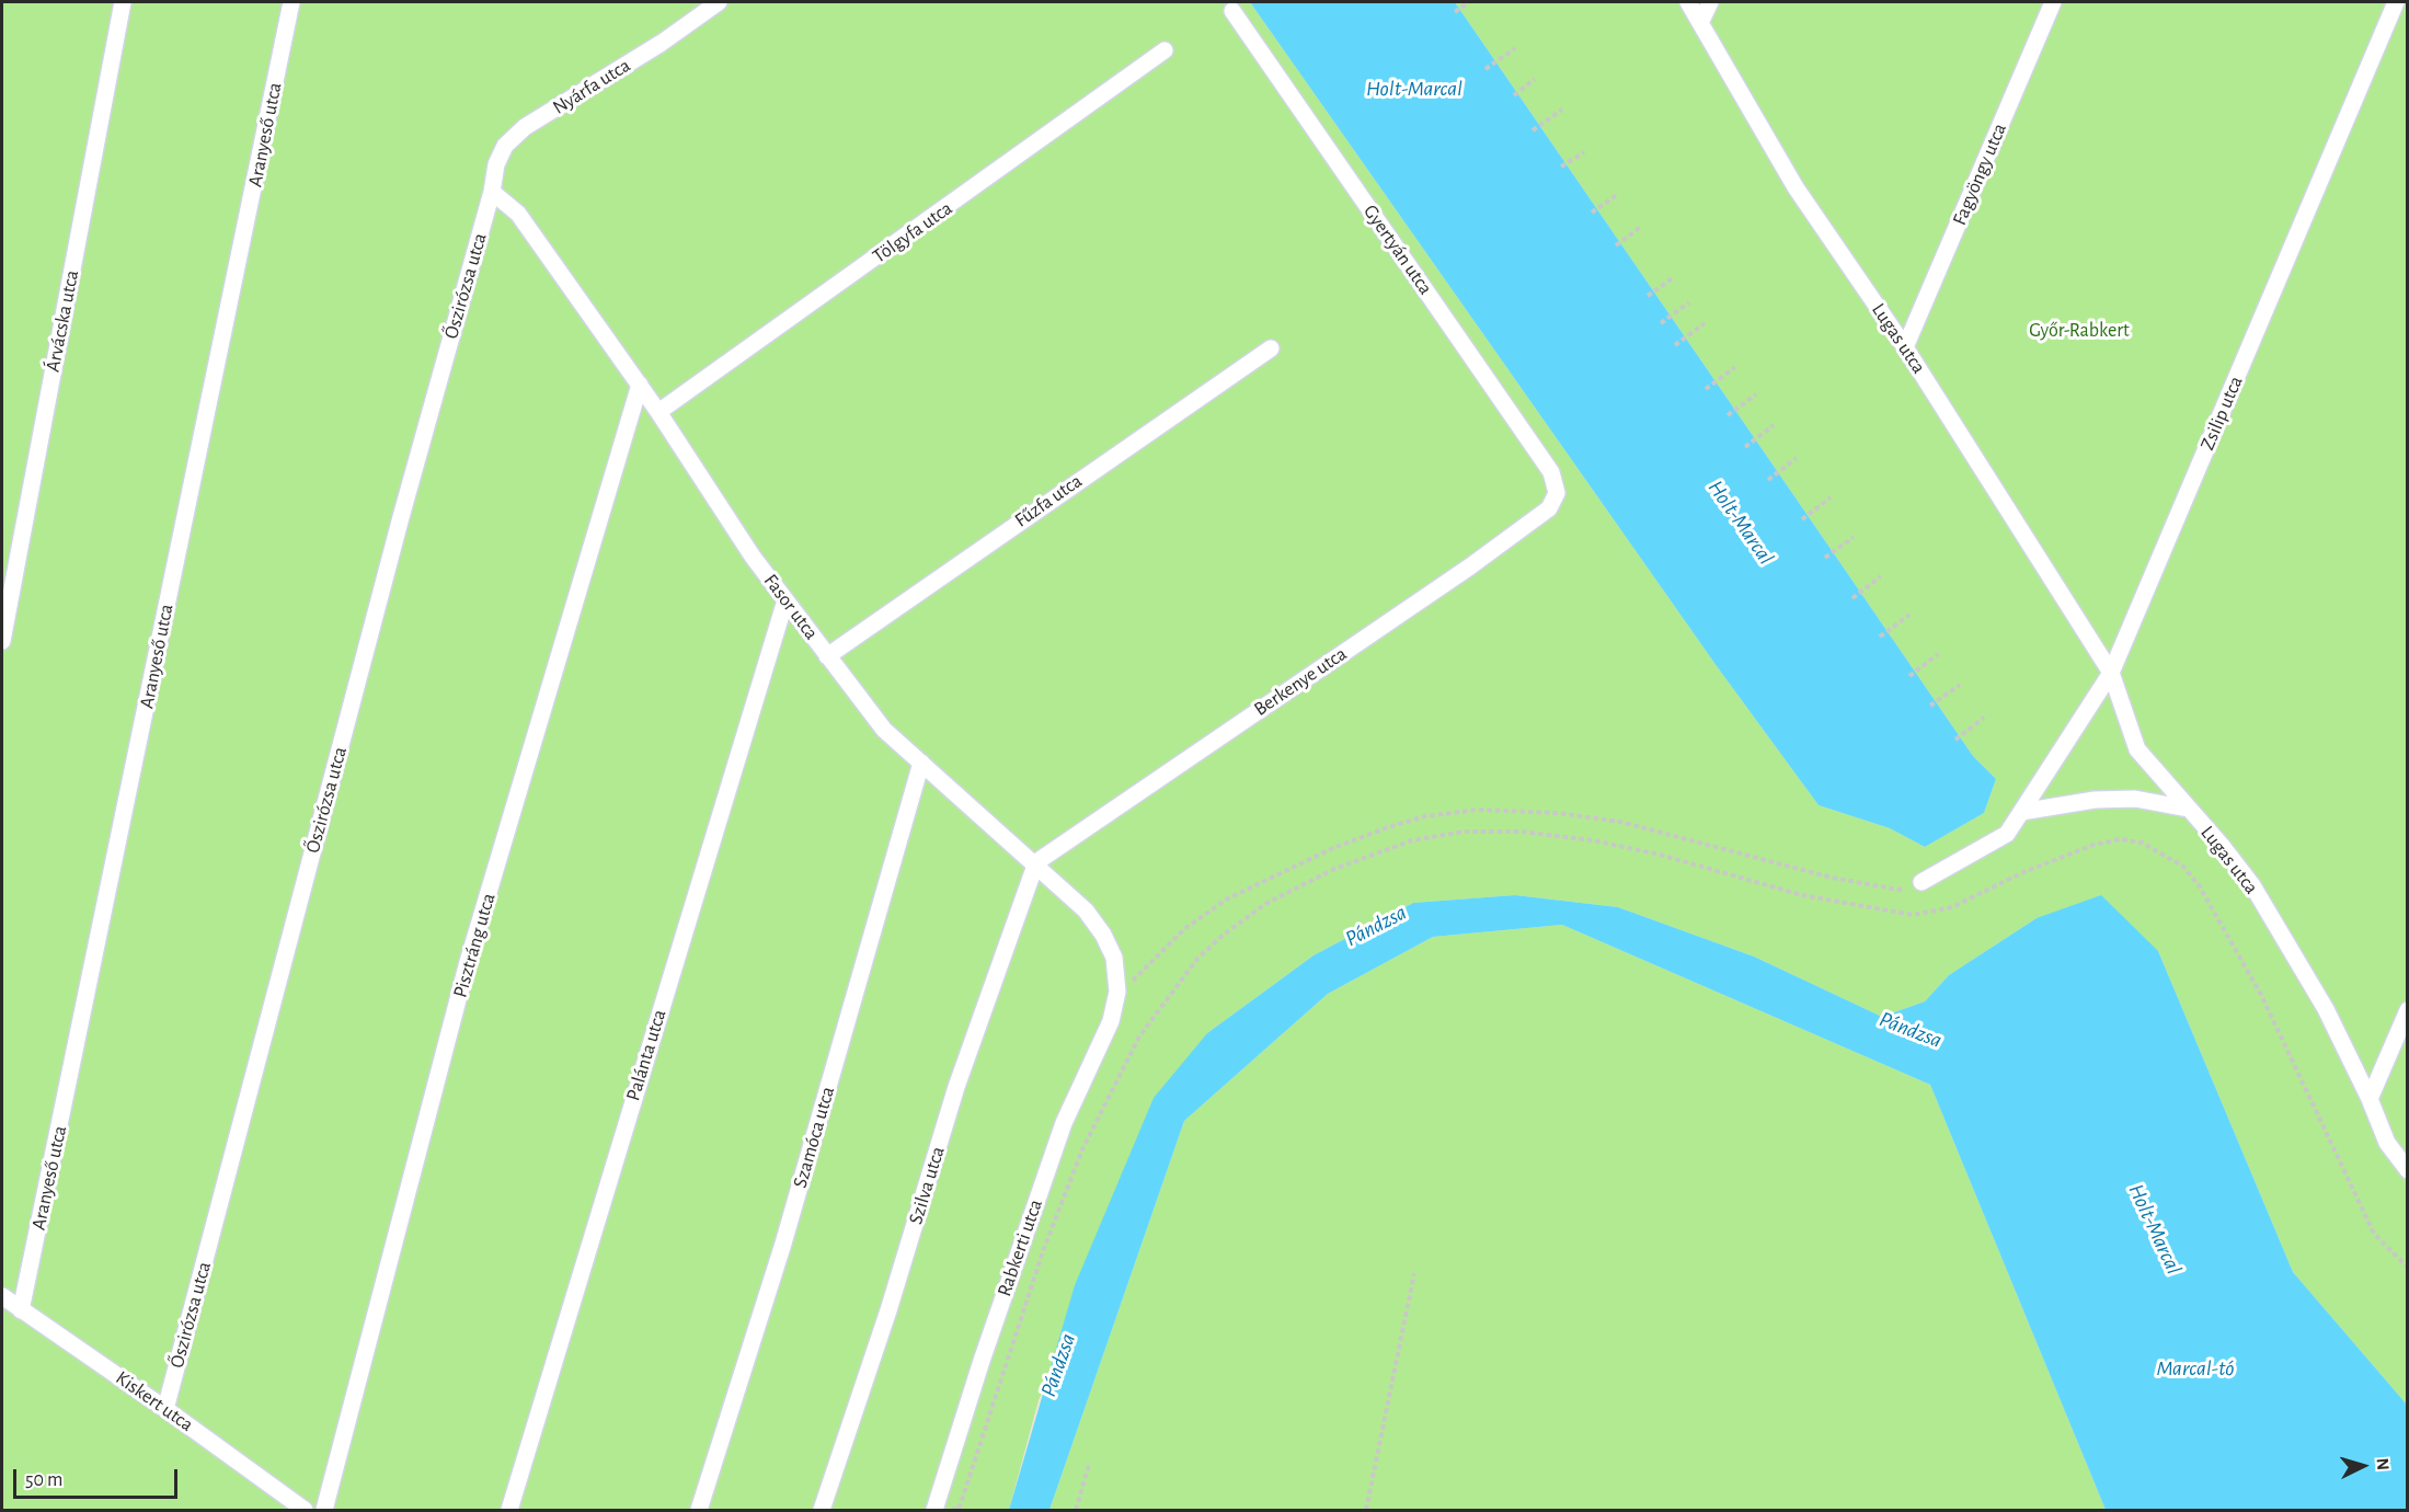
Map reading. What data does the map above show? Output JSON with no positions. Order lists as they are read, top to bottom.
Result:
{
  "streets": {
    "street": [
      "Nyárfa utca",
      "Aranyeső utca",
      "Fagyöngy utca",
      "Tölgyfa utca",
      "Gyertyán utca",
      "Őszirózsa utca",
      "Árvácska utca",
      "Lugas utca",
      "Zsilip utca",
      "Fűzfa utca",
      "Fasor utca",
      "Berkenye utca",
      "Pisztráng utca",
      "Palánta utca",
      "Szamóca utca",
      "Szilva utca",
      "Rabkerti utca",
      "Kiskert utca"
    ]
  },
  "crossings": [
    ["Nyárfa utca", "Őszirózsa utca"],
    ["Nyárfa utca", "Fasor utca"],
    ["Aranyeső utca", "Kiskert utca"],
    ["Fagyöngy utca", "Lugas utca"],
    ["Tölgyfa utca", "Fasor utca"],
    ["Gyertyán utca", "Berkenye utca"],
    ["Őszirózsa utca", "Fasor utca"],
    ["Őszirózsa utca", "Kiskert utca"],
    ["Lugas utca", "Zsilip utca"],
    ["Fűzfa utca", "Fasor utca"],
    ["Fasor utca", "Berkenye utca"],
    ["Fasor utca", "Pisztráng utca"],
    ["Fasor utca", "Palánta utca"],
    ["Fasor utca", "Szamóca utca"],
    ["Fasor utca", "Szilva utca"],
    ["Fasor utca", "Rabkerti utca"],
    ["Berkenye utca", "Szilva utca"]
  ],
  "water": ["Holt-Marcal", "Pándzsa", "Marcal-tó"],
  "parks": ["Győr-Rabkert"],
  "scale_bar": "50 m",
  "north": "right"
}
